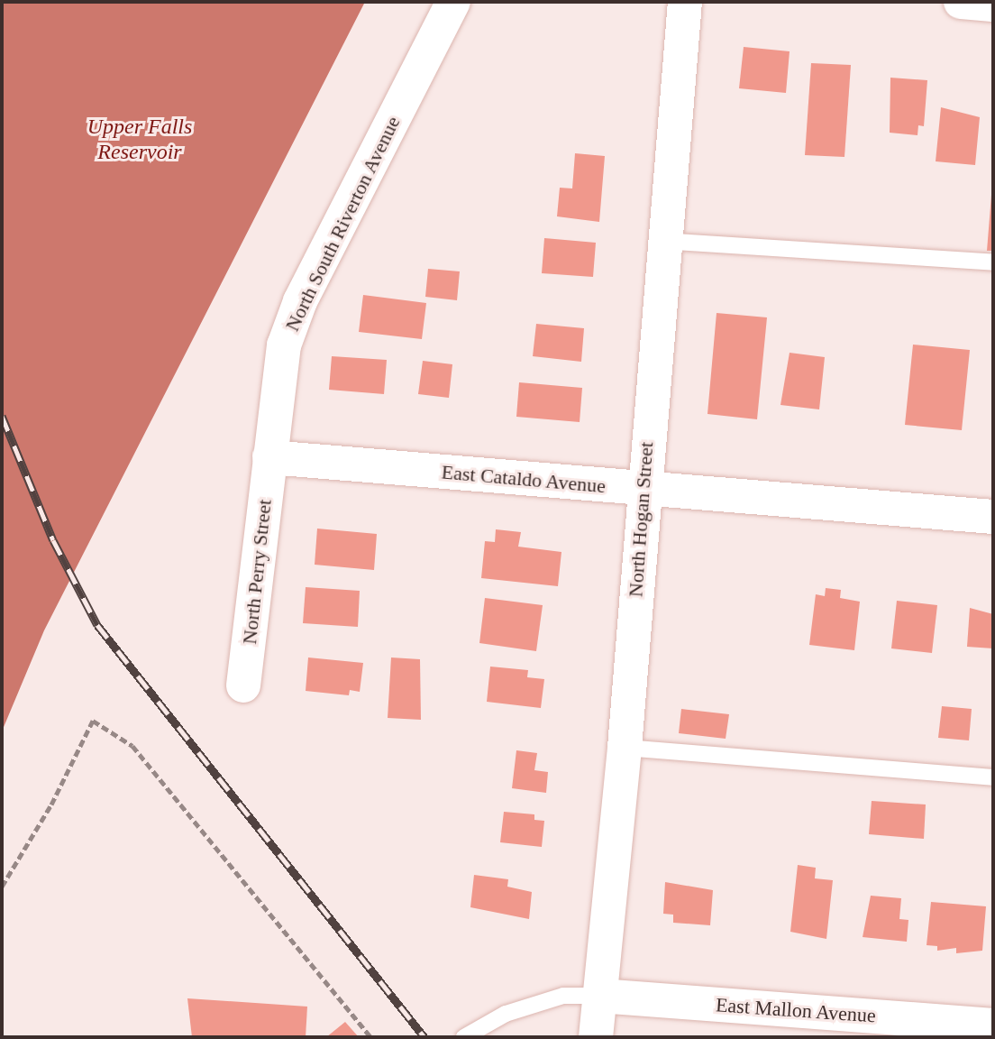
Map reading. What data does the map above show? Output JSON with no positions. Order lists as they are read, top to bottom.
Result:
{
  "streets": {
    "street": [
      "North South Riverton Avenue",
      "East Cataldo Avenue",
      "North Hogan Street",
      "North Perry Street",
      "East Mallon Avenue"
    ]
  },
  "crossings": [
    ["North South Riverton Avenue", "East Cataldo Avenue"],
    ["North South Riverton Avenue", "North Perry Street"],
    ["East Cataldo Avenue", "North Hogan Street"],
    ["East Cataldo Avenue", "North Perry Street"],
    ["North Hogan Street", "East Mallon Avenue"]
  ],
  "water": ["Upper Falls Reservoir"]
}
